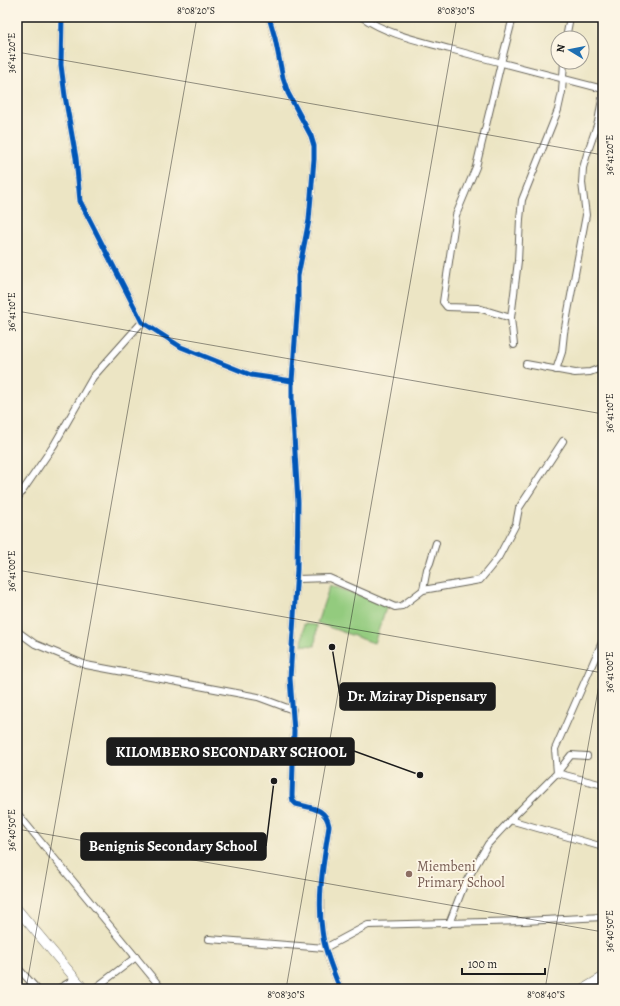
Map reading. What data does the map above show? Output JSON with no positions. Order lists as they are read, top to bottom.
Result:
{
  "places": [
    "Dr. Mziray Dispensary",
    "KILOMBERO SECONDARY SCHOOL",
    "Benignis Secondary School",
    "Miembeni Primary School"
  ],
  "scale_bar": "100 m",
  "north": "left",
  "coordinates": [
    "8°08'20\"S",
    "8°08'30\"S",
    "36°41'20\"E",
    "36°41'10\"E",
    "36°41'00\"E",
    "36°40'50\"E",
    "8°08'40\"S"
  ]
}
